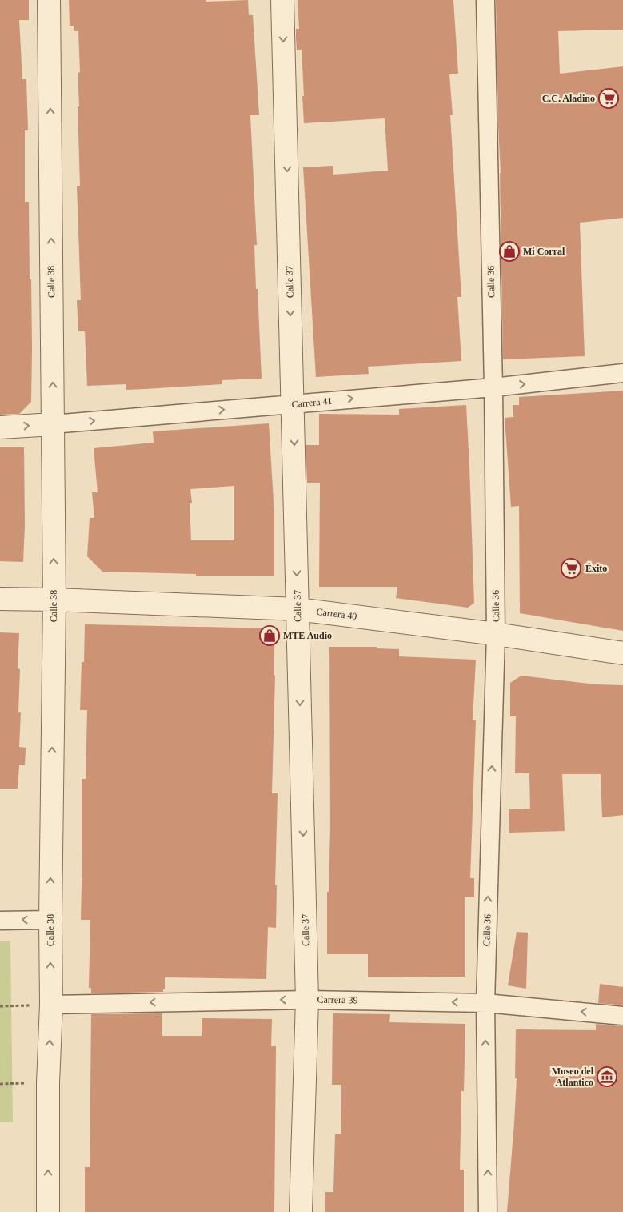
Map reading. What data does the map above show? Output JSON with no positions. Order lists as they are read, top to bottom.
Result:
{
  "streets": {
    "street": [
      "Calle 38",
      "Calle 37",
      "Calle 36",
      "Carrera 41",
      "Carrera 40",
      "Carrera 39"
    ]
  },
  "crossings": [
    ["Calle 38", "Carrera 41"],
    ["Calle 38", "Carrera 40"],
    ["Calle 38", "Carrera 39"],
    ["Calle 37", "Carrera 41"],
    ["Calle 37", "Carrera 40"],
    ["Calle 37", "Carrera 39"],
    ["Calle 36", "Carrera 41"],
    ["Calle 36", "Carrera 40"],
    ["Calle 36", "Carrera 39"]
  ],
  "one_way": [
    "Calle 38",
    "Calle 37",
    "Calle 36",
    "Carrera 41",
    "Carrera 39"
  ],
  "places": {
    "supermarket": ["C.C. Aladino", "Éxito"],
    "shop": ["Mi Corral", "MTE Audio"],
    "museum": ["Museo del Atlantico"]
  }
}
